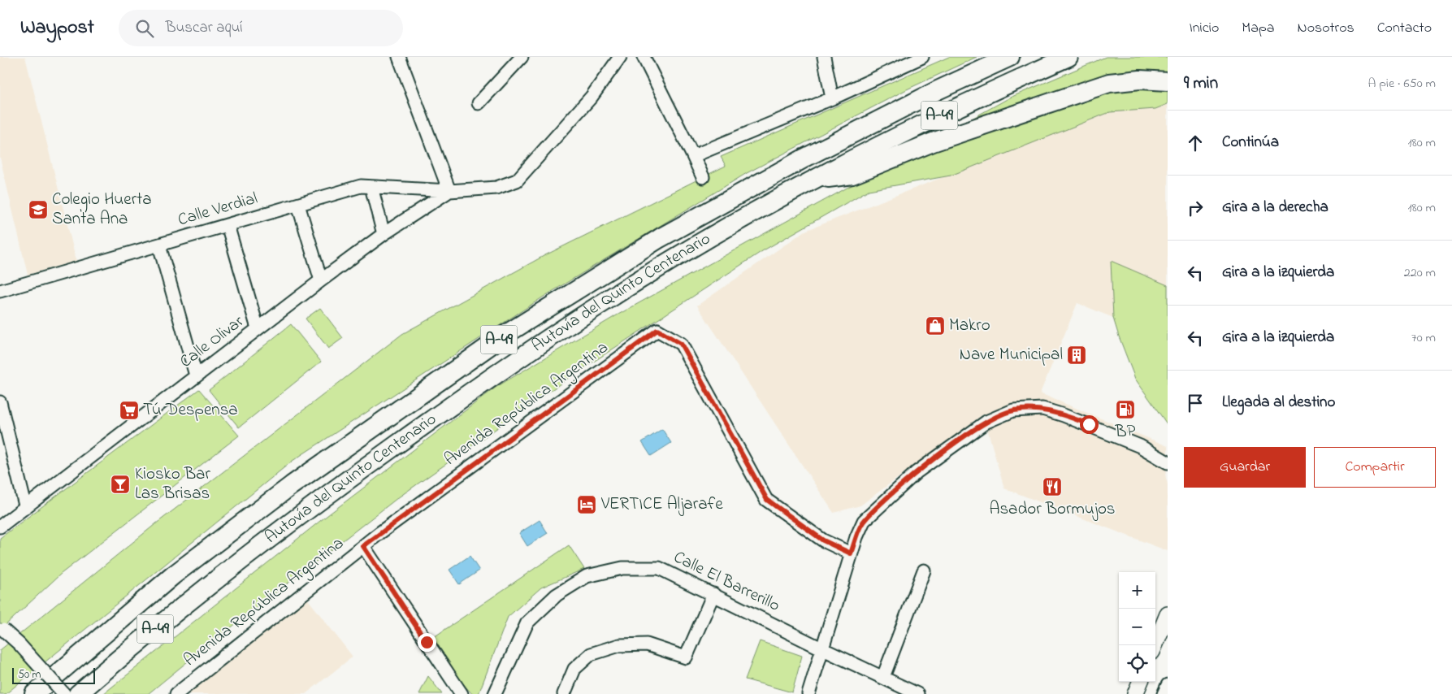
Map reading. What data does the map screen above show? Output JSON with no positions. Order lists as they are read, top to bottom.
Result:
{
  "streets": {
    "highway": ["A-49", "Autovía del Quinto Centenario"],
    "street": [
      "Calle Verdial",
      "Calle Olivar",
      "Avenida República Argentina",
      "Calle El Barrerillo"
    ]
  },
  "crossings": [
    ["Calle Verdial", "Calle Olivar"]
  ],
  "places": {
    "school or university": ["Colegio Huerta Santa Ana"],
    "shop": ["Makro"],
    "building": ["Nave Municipal"],
    "fuel station": ["BP"],
    "supermarket": ["Tú Despensa"],
    "bar": ["Kiosko Bar Las Brisas"],
    "restaurant": ["Asador Bormujos"],
    "hotel": ["VERTICE Aljarafe"]
  },
  "scale_bar": "50 m",
  "page": {
    "header": "Waypost",
    "search": "Buscar aquí",
    "nav": [
      "Inicio",
      "Mapa",
      "Nosotros",
      "Contacto"
    ],
    "heading": ["9 min", "A pie · 650 m"],
    "list": [
      ["Continúa", "180 m"],
      ["Gira a la derecha", "180 m"],
      ["Gira a la izquierda", "220 m"],
      ["Gira a la izquierda", "70 m"],
      "Llegada al destino"
    ],
    "buttons": ["Guardar", "Compartir"],
    "map_buttons": ["+", "−"],
    "scale": "50 m"
  }
}
